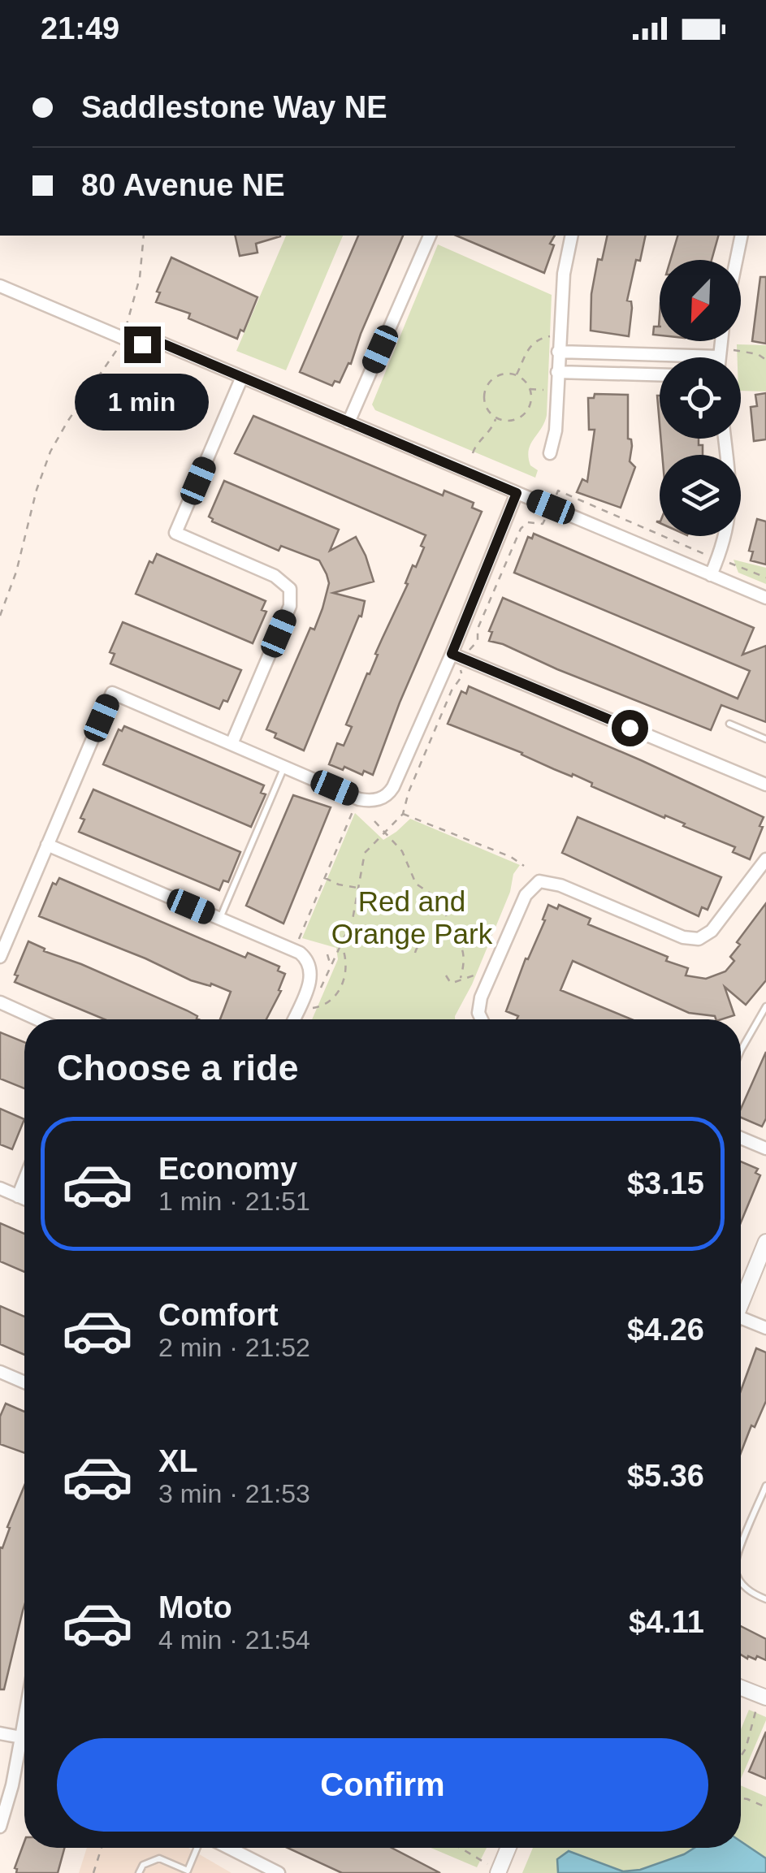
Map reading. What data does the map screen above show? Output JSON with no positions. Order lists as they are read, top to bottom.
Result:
{
  "parks": ["Red and Orange Park"],
  "north": "bottom left",
  "page": {
    "status": "21:49",
    "banner": ["Saddlestone Way NE", "80 Avenue NE"],
    "bubble": "1 min",
    "heading": "Choose a ride",
    "list": [
      {
        "name": "Economy",
        "note": "1 min · 21:51",
        "value": "$3.15"
      },
      {
        "name": "Comfort",
        "note": "2 min · 21:52",
        "value": "$4.26"
      },
      {
        "name": "XL",
        "note": "3 min · 21:53",
        "value": "$5.36"
      },
      {
        "name": "Moto",
        "note": "4 min · 21:54",
        "value": "$4.11"
      }
    ],
    "buttons": "Confirm"
  }
}
